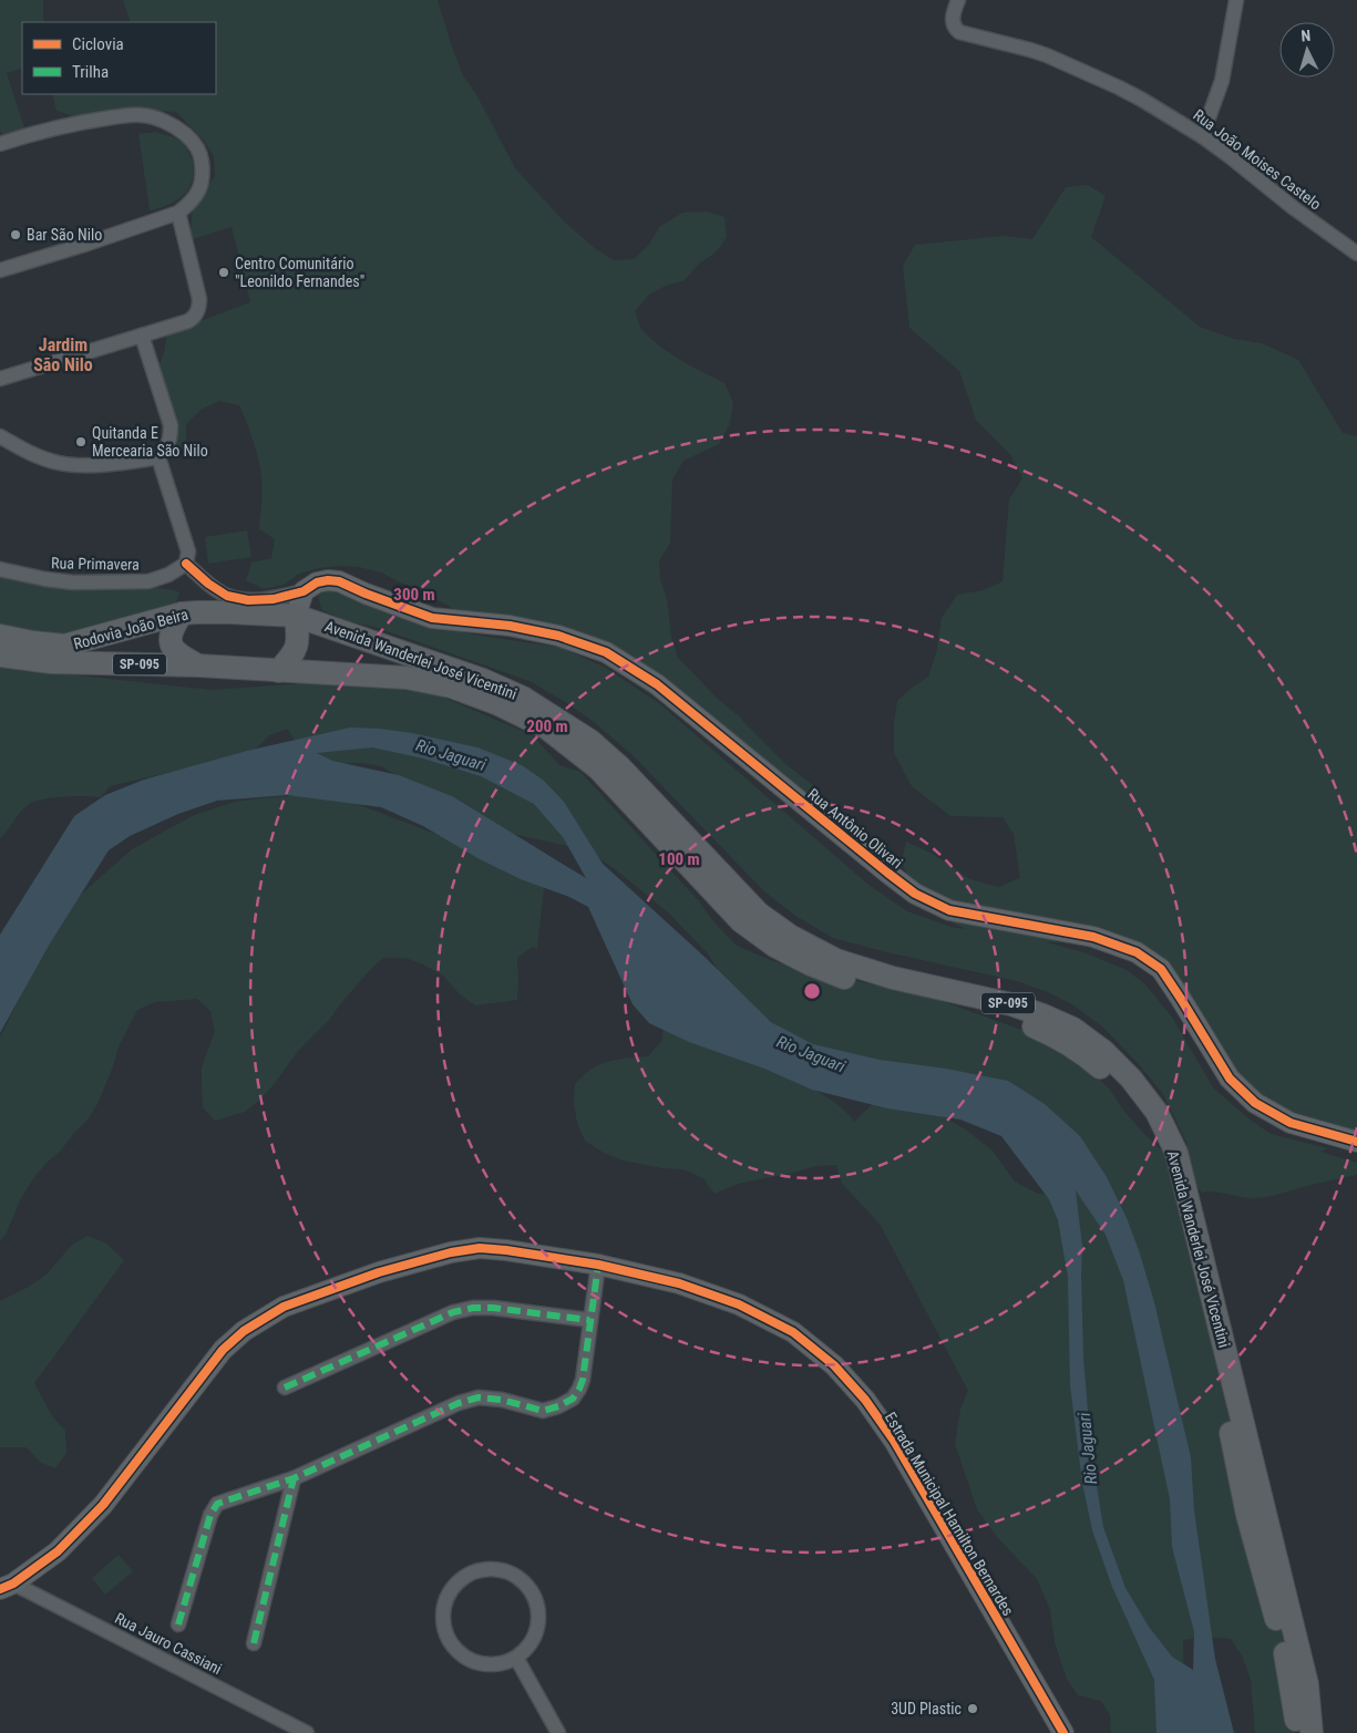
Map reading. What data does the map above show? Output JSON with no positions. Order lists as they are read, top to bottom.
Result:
{
  "streets": {
    "main road": ["Rodovia João Beira", "Avenida Wanderlei José Vicentini", "SP-095"],
    "street": [
      "Rua João Moises Castelo",
      "Rua Primavera",
      "Rua Antônio Olivari",
      "Estrada Municipal Hamilton Bernardes",
      "Rua Jauro Cassiani"
    ]
  },
  "crossings": [
    ["Rodovia João Beira", "Avenida Wanderlei José Vicentini"],
    ["Estrada Municipal Hamilton Bernardes", "Rua Jauro Cassiani"]
  ],
  "districts": ["Jardim São Nilo"],
  "water": ["Rio Jaguari"],
  "places": [
    "Bar São Nilo",
    "Centro Comunitário \"Leonildo Fernandes\"",
    "Quitanda E Mercearia São Nilo",
    "3UD Plastic"
  ],
  "legend": ["Ciclovia", "Trilha"],
  "north": "top",
  "rings": ["300 m", "200 m", "100 m"]
}
